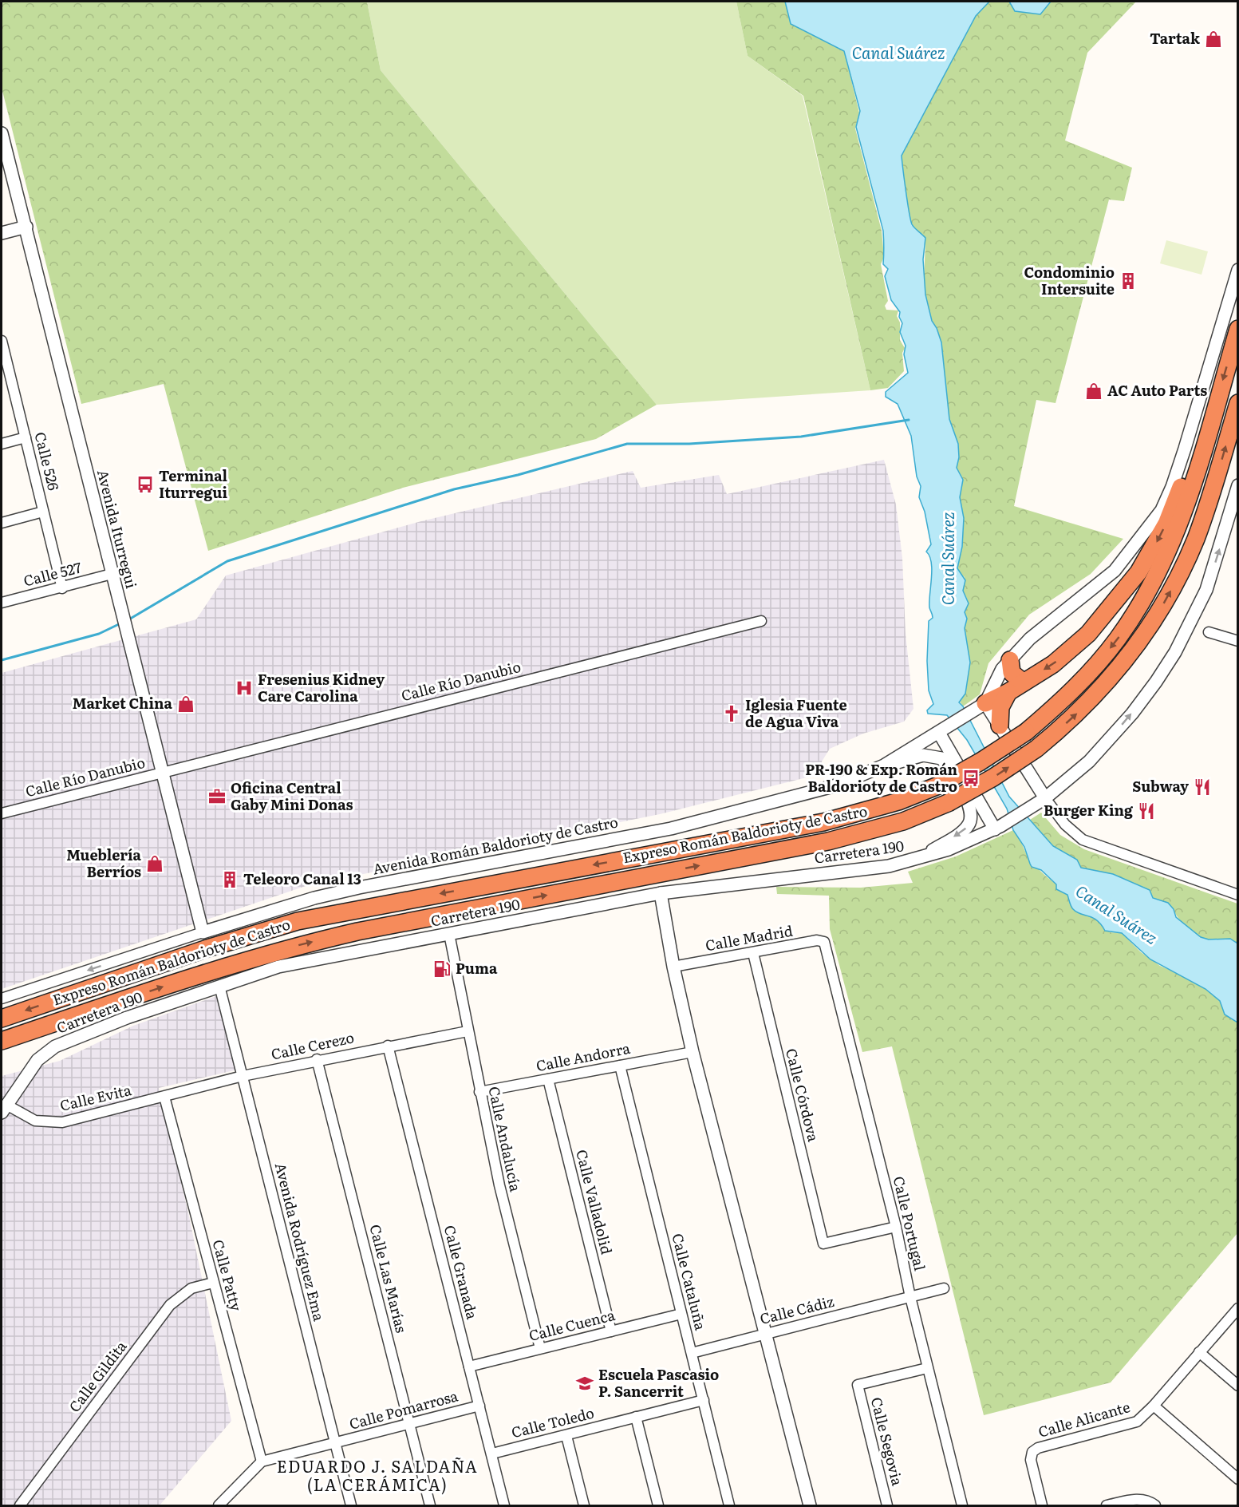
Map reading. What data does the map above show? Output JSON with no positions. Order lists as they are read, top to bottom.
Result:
{
  "streets": {
    "highway": ["Expreso Román Baldorioty de Castro"],
    "street": [
      "Calle 526",
      "Avenida Iturregui",
      "Calle 527",
      "Calle Río Danubio",
      "Avenida Román Baldorioty de Castro",
      "Carretera 190",
      "Calle Madrid",
      "Calle Cerezo",
      "Calle Andorra",
      "Calle Córdova",
      "Calle Evita",
      "Calle Andalucía",
      "Calle Valladolid",
      "Calle Portugal",
      "Avenida Rodríguez Ema",
      "Calle Granada",
      "Calle Patty",
      "Calle Las Marías",
      "Calle Cataluña",
      "Calle Cádiz",
      "Calle Cuenca",
      "Calle Gildita",
      "Calle Pomarrosa",
      "Calle Alicante",
      "Calle Toledo",
      "Calle Segovia"
    ]
  },
  "crossings": [
    ["Calle 526", "Calle 527"],
    ["Avenida Iturregui", "Calle 527"],
    ["Avenida Iturregui", "Calle Río Danubio"],
    ["Avenida Iturregui", "Avenida Román Baldorioty de Castro"],
    ["Carretera 190", "Calle Evita"],
    ["Carretera 190", "Calle Andalucía"],
    ["Carretera 190", "Avenida Rodríguez Ema"],
    ["Calle Madrid", "Calle Córdova"],
    ["Calle Madrid", "Calle Portugal"],
    ["Calle Cerezo", "Calle Evita"],
    ["Calle Cerezo", "Calle Andalucía"],
    ["Calle Cerezo", "Avenida Rodríguez Ema"],
    ["Calle Cerezo", "Calle Granada"],
    ["Calle Cerezo", "Calle Patty"],
    ["Calle Cerezo", "Calle Las Marías"],
    ["Calle Andorra", "Calle Andalucía"],
    ["Calle Andorra", "Calle Valladolid"],
    ["Calle Andorra", "Calle Cataluña"],
    ["Calle Córdova", "Calle Portugal"],
    ["Calle Evita", "Calle Patty"],
    ["Calle Andalucía", "Calle Cuenca"],
    ["Calle Valladolid", "Calle Cuenca"],
    ["Calle Portugal", "Calle Cádiz"],
    ["Calle Portugal", "Calle Segovia"],
    ["Avenida Rodríguez Ema", "Calle Pomarrosa"],
    ["Calle Granada", "Calle Cuenca"],
    ["Calle Granada", "Calle Pomarrosa"],
    ["Calle Granada", "Calle Toledo"],
    ["Calle Patty", "Calle Gildita"],
    ["Calle Patty", "Calle Pomarrosa"],
    ["Calle Las Marías", "Calle Pomarrosa"],
    ["Calle Cataluña", "Calle Cádiz"],
    ["Calle Cataluña", "Calle Cuenca"],
    ["Calle Cataluña", "Calle Toledo"]
  ],
  "districts": ["EDUARDO J. SALDAÑA (LA CERÁMICA)"],
  "water": ["Canal Suárez"],
  "places": {
    "shop": [
      "Tartak",
      "AC Auto Parts",
      "Market China",
      "Mueblería Berríos"
    ],
    "building": ["Condominio Intersuite", "Teleoro Canal 13"],
    "bus stop": ["Terminal Iturregui", "PR-190 & Exp. Román Baldorioty de Castro"],
    "hospital": ["Fresenius Kidney Care Carolina"],
    "church": ["Iglesia Fuente de Agua Viva"],
    "restaurant": ["Subway", "Burger King"],
    "office": ["Oficina Central Gaby Mini Donas"],
    "fuel station": ["Puma"],
    "school or university": ["Escuela Pascasio P. Sancerrit"]
  }
}
